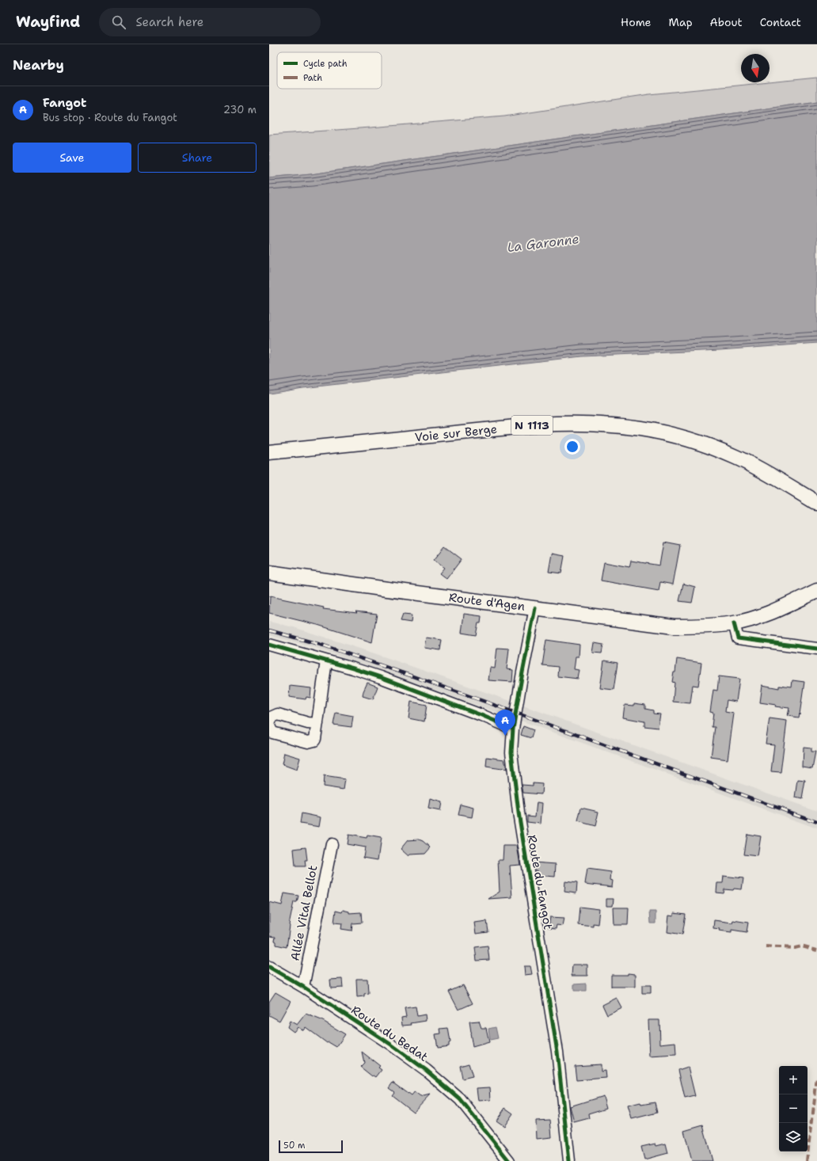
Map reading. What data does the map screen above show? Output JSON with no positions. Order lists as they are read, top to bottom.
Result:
{
  "streets": {
    "main road": ["N 1113", "Voie sur Berge", "Route d'Agen"],
    "street": ["Route du Fangot", "Allée Vital Bellot", "Route du Bedat"]
  },
  "crossings": [
    ["N 1113", "Voie sur Berge"],
    ["Route d'Agen", "Route du Fangot"],
    ["Allée Vital Bellot", "Route du Bedat"]
  ],
  "water": ["La Garonne"],
  "legend": ["Cycle path", "Path"],
  "scale_bar": "50 m",
  "north": "bottom",
  "page": {
    "header": "Wayfind",
    "search": "Search here",
    "nav": [
      "Home",
      "Map",
      "About",
      "Contact"
    ],
    "heading": "Nearby",
    "list": [
      {
        "mark": "A",
        "name": "Fangot",
        "note": "Bus stop · Route du Fangot",
        "value": "230 m"
      }
    ],
    "buttons": ["Save", "Share"],
    "pins": "A",
    "map_buttons": ["+", "−"],
    "scale": "50 m"
  }
}
